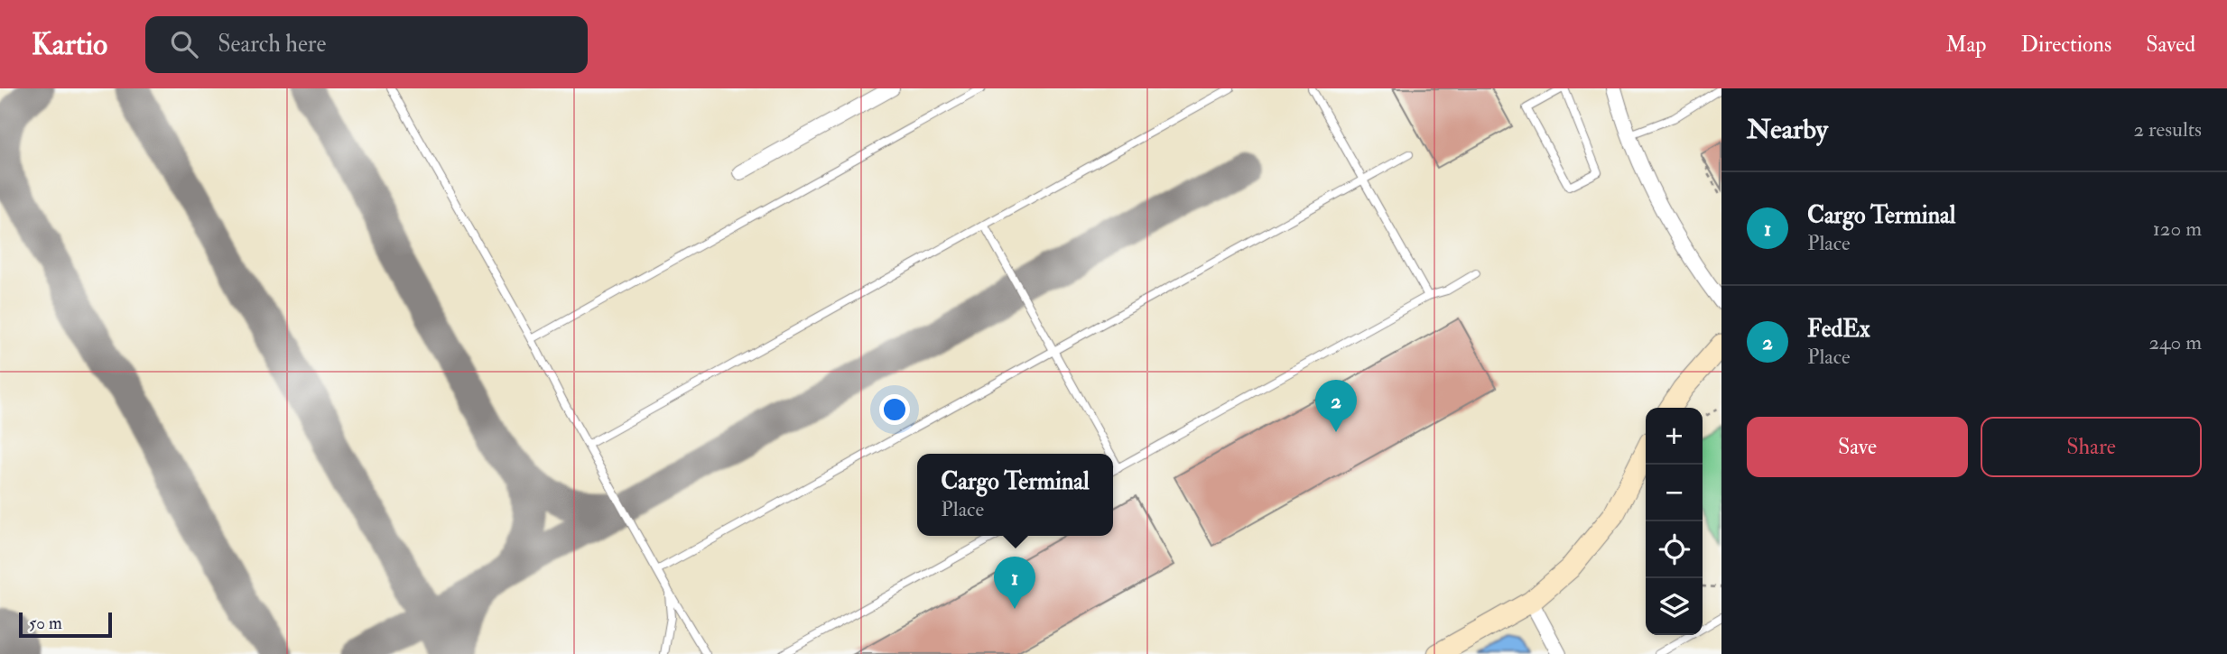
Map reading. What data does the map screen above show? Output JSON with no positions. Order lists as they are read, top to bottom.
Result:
{
  "scale_bar": "50 m",
  "page": {
    "header": "Kartio",
    "search": "Search here",
    "nav": ["Map", "Directions", "Saved"],
    "heading": ["Nearby", "2 results"],
    "list": [
      {
        "mark": "1",
        "name": "Cargo Terminal",
        "note": "Place",
        "value": "120 m"
      },
      {
        "mark": "2",
        "name": "FedEx",
        "note": "Place",
        "value": "240 m"
      }
    ],
    "pins": ["2", "1"],
    "buttons": ["Save", "Share"],
    "map_buttons": ["+", "−"],
    "popup": ["Cargo Terminal", "Place"],
    "scale": "50 m"
  }
}
